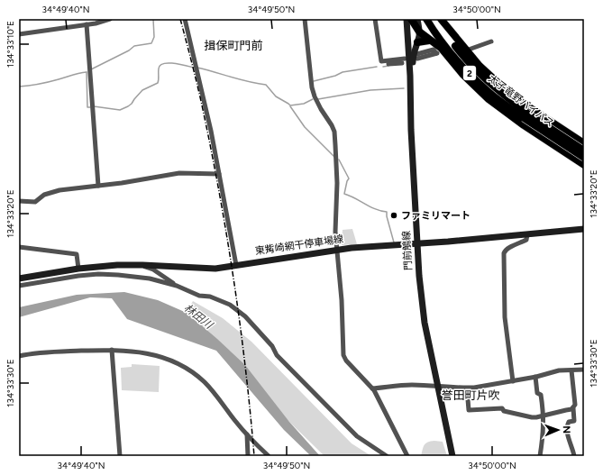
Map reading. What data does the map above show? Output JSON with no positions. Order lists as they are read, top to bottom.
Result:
{
  "streets": {
    "highway": ["2", "太子竜野バイパス"],
    "main road": ["東觜崎網干停車場線", "門前鵤線"]
  },
  "crossings": [
    ["東觜崎網干停車場線", "門前鵤線"]
  ],
  "districts": ["揖保町門前", "誉田町片吹"],
  "water": ["林田川"],
  "places": ["ファミリマート"],
  "north": "right",
  "coordinates": [
    "34°49'40\"N",
    "34°49'50\"N",
    "34°50'00\"N",
    "134°33'10\"E",
    "134°33'20\"E",
    "134°33'30\"E"
  ]
}
